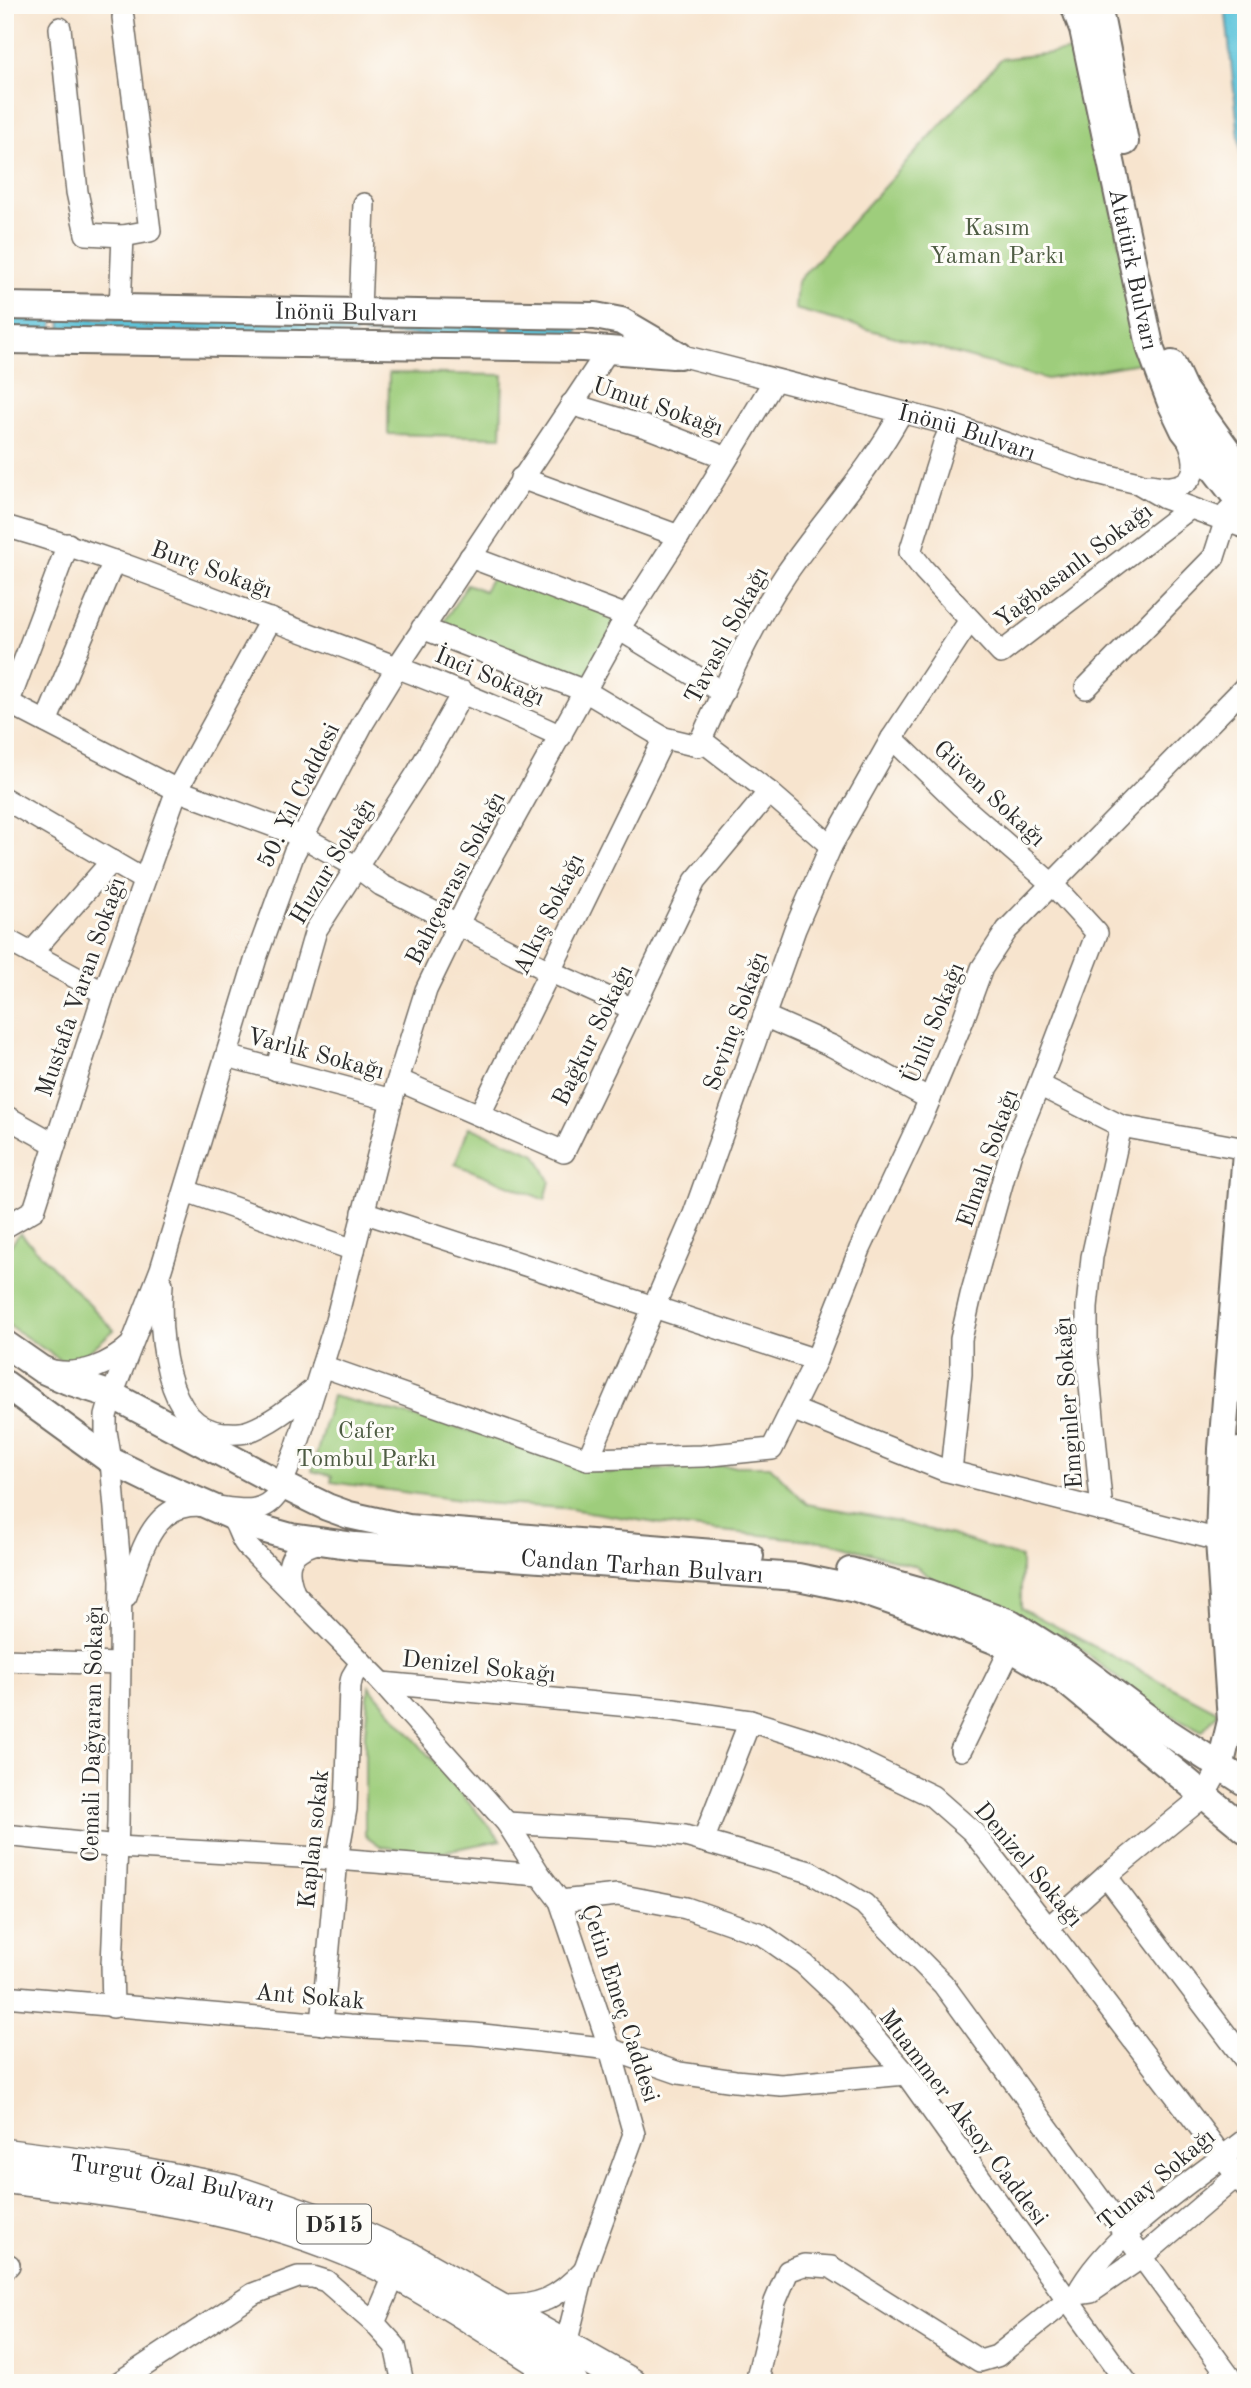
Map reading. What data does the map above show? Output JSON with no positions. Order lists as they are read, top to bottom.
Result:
{
  "streets": {
    "highway": ["Turgut Özal Bulvarı", "D515"],
    "main road": ["Atatürk Bulvarı", "İnönü Bulvarı", "Candan Tarhan Bulvarı"],
    "street": [
      "Umut Sokağı",
      "Yağbasanlı Sokağı",
      "Burç Sokağı",
      "Tavaslı Sokağı",
      "İnci Sokağı",
      "Güven Sokağı",
      "50. Yıl Caddesi",
      "Huzur Sokağı",
      "Bahçearası Sokağı",
      "Alkış Sokağı",
      "Mustafa Varan Sokağı",
      "Sevinç Sokağı",
      "Ünlü Sokağı",
      "Bağkur Sokağı",
      "Varlık Sokağı",
      "Elmalı Sokağı",
      "Emginler Sokağı",
      "Denizel Sokağı",
      "Cemali Dağyaran Sokağı",
      "Kaplan sokak",
      "Ant Sokak",
      "Çetin Emeç Caddesi",
      "Muammer Aksoy Caddesi",
      "Tunay Sokağı"
    ]
  },
  "crossings": [
    ["Atatürk Bulvarı", "İnönü Bulvarı"],
    ["İnönü Bulvarı", "Yağbasanlı Sokağı"],
    ["İnönü Bulvarı", "Tavaslı Sokağı"],
    ["İnönü Bulvarı", "50. Yıl Caddesi"],
    ["İnönü Bulvarı", "Bahçearası Sokağı"],
    ["Umut Sokağı", "50. Yıl Caddesi"],
    ["Umut Sokağı", "Bahçearası Sokağı"],
    ["Yağbasanlı Sokağı", "Sevinç Sokağı"],
    ["Burç Sokağı", "İnci Sokağı"],
    ["Burç Sokağı", "50. Yıl Caddesi"],
    ["Burç Sokağı", "Mustafa Varan Sokağı"],
    ["Tavaslı Sokağı", "50. Yıl Caddesi"],
    ["Tavaslı Sokağı", "Bahçearası Sokağı"],
    ["Tavaslı Sokağı", "Alkış Sokağı"],
    ["İnci Sokağı", "50. Yıl Caddesi"],
    ["İnci Sokağı", "Huzur Sokağı"],
    ["İnci Sokağı", "Bahçearası Sokağı"],
    ["Güven Sokağı", "Sevinç Sokağı"],
    ["Güven Sokağı", "Ünlü Sokağı"],
    ["Güven Sokağı", "Elmalı Sokağı"],
    ["50. Yıl Caddesi", "Varlık Sokağı"],
    ["50. Yıl Caddesi", "Candan Tarhan Bulvarı"],
    ["50. Yıl Caddesi", "Cemali Dağyaran Sokağı"],
    ["Huzur Sokağı", "Varlık Sokağı"],
    ["Bahçearası Sokağı", "Bağkur Sokağı"],
    ["Bahçearası Sokağı", "Varlık Sokağı"],
    ["Bahçearası Sokağı", "Candan Tarhan Bulvarı"],
    ["Alkış Sokağı", "Bağkur Sokağı"],
    ["Sevinç Sokağı", "Ünlü Sokağı"],
    ["Ünlü Sokağı", "Elmalı Sokağı"],
    ["Bağkur Sokağı", "Varlık Sokağı"],
    ["Candan Tarhan Bulvarı", "Cemali Dağyaran Sokağı"],
    ["Candan Tarhan Bulvarı", "Çetin Emeç Caddesi"],
    ["Denizel Sokağı", "Çetin Emeç Caddesi"],
    ["Denizel Sokağı", "Tunay Sokağı"],
    ["Cemali Dağyaran Sokağı", "Ant Sokak"],
    ["Kaplan sokak", "Ant Sokak"],
    ["Kaplan sokak", "Çetin Emeç Caddesi"],
    ["Ant Sokak", "Çetin Emeç Caddesi"],
    ["Ant Sokak", "Muammer Aksoy Caddesi"],
    ["Çetin Emeç Caddesi", "Muammer Aksoy Caddesi"],
    ["Çetin Emeç Caddesi", "Turgut Özal Bulvarı"],
    ["Muammer Aksoy Caddesi", "Tunay Sokağı"]
  ],
  "parks": ["Kasım Yaman Parkı", "Cafer Tombul Parkı"]
}
